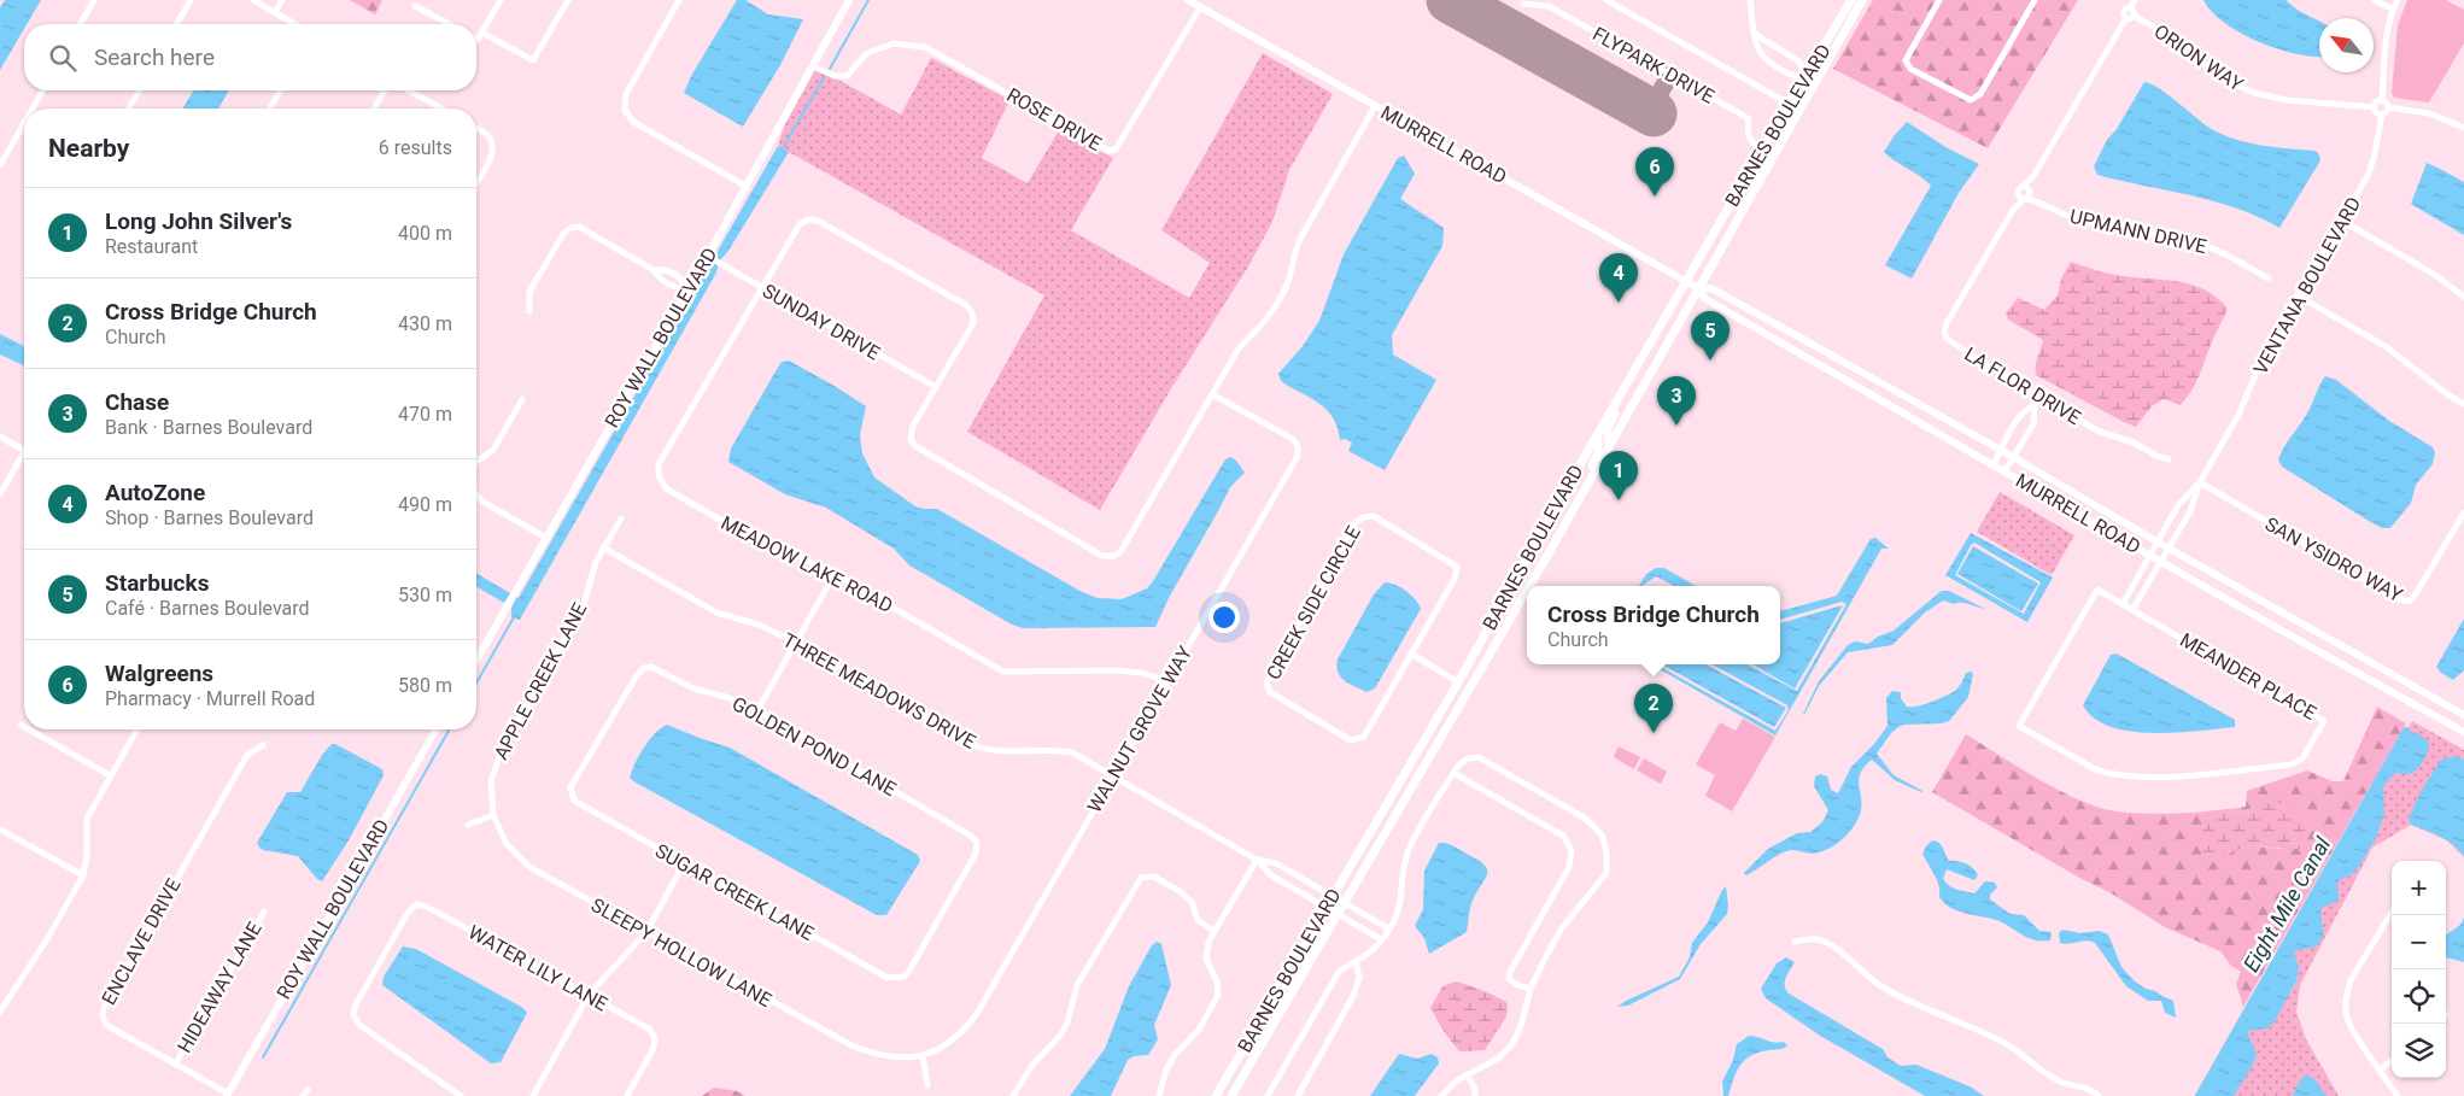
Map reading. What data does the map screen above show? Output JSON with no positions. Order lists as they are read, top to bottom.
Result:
{
  "streets": {
    "main road": ["BARNES BOULEVARD"],
    "street": [
      "ORION WAY",
      "FLYPARK DRIVE",
      "ROSE DRIVE",
      "MURRELL ROAD",
      "UPMANN DRIVE",
      "VENTANA BOULEVARD",
      "SUNDAY DRIVE",
      "ROY WALL BOULEVARD",
      "LA FLOR DRIVE",
      "SAN YSIDRO WAY",
      "MEADOW LAKE ROAD",
      "CREEK SIDE CIRCLE",
      "MEANDER PLACE",
      "APPLE CREEK LANE",
      "THREE MEADOWS DRIVE",
      "WALNUT GROVE WAY",
      "GOLDEN POND LANE",
      "SUGAR CREEK LANE",
      "ENCLAVE DRIVE",
      "SLEEPY HOLLOW LANE",
      "WATER LILY LANE",
      "HIDEAWAY LANE"
    ]
  },
  "crossings": [
    ["ORION WAY", "VENTANA BOULEVARD"],
    ["ORION WAY", "LA FLOR DRIVE"],
    ["FLYPARK DRIVE", "BARNES BOULEVARD"],
    ["ROSE DRIVE", "MURRELL ROAD"],
    ["ROSE DRIVE", "ROY WALL BOULEVARD"],
    ["BARNES BOULEVARD", "MURRELL ROAD"],
    ["BARNES BOULEVARD", "THREE MEADOWS DRIVE"],
    ["MURRELL ROAD", "VENTANA BOULEVARD"],
    ["UPMANN DRIVE", "LA FLOR DRIVE"],
    ["VENTANA BOULEVARD", "SAN YSIDRO WAY"],
    ["VENTANA BOULEVARD", "MEANDER PLACE"],
    ["SUNDAY DRIVE", "ROY WALL BOULEVARD"],
    ["SUNDAY DRIVE", "MEADOW LAKE ROAD"],
    ["ROY WALL BOULEVARD", "ENCLAVE DRIVE"],
    ["MEADOW LAKE ROAD", "WALNUT GROVE WAY"],
    ["APPLE CREEK LANE", "THREE MEADOWS DRIVE"],
    ["APPLE CREEK LANE", "SLEEPY HOLLOW LANE"],
    ["THREE MEADOWS DRIVE", "WALNUT GROVE WAY"],
    ["WALNUT GROVE WAY", "SLEEPY HOLLOW LANE"],
    ["GOLDEN POND LANE", "SUGAR CREEK LANE"],
    ["ENCLAVE DRIVE", "HIDEAWAY LANE"]
  ],
  "water": ["Eight Mile Canal"],
  "north": "top left",
  "page": {
    "search": "Search here",
    "heading": ["Nearby", "6 results"],
    "pins": [
      "6",
      "4",
      "5",
      "3",
      "1",
      "2"
    ],
    "list": [
      {
        "mark": "1",
        "name": "Long John Silver's",
        "note": "Restaurant",
        "value": "400 m"
      },
      {
        "mark": "2",
        "name": "Cross Bridge Church",
        "note": "Church",
        "value": "430 m"
      },
      {
        "mark": "3",
        "name": "Chase",
        "note": "Bank · Barnes Boulevard",
        "value": "470 m"
      },
      {
        "mark": "4",
        "name": "AutoZone",
        "note": "Shop · Barnes Boulevard",
        "value": "490 m"
      },
      {
        "mark": "5",
        "name": "Starbucks",
        "note": "Café · Barnes Boulevard",
        "value": "530 m"
      },
      {
        "mark": "6",
        "name": "Walgreens",
        "note": "Pharmacy · Murrell Road",
        "value": "580 m"
      }
    ],
    "popup": ["Cross Bridge Church", "Church"],
    "map_buttons": ["+", "−"]
  }
}
